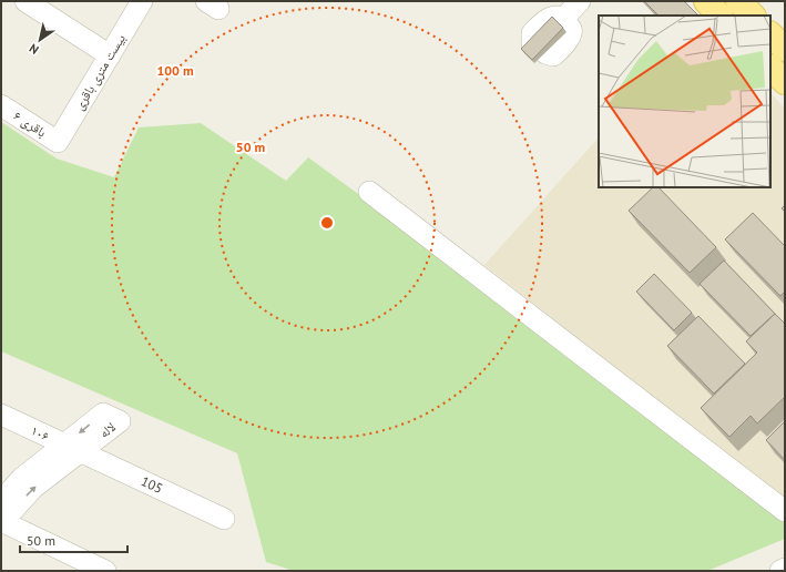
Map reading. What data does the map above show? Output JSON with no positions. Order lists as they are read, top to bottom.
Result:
{
  "streets": {
    "street": [
      "بیست متری باقری",
      "باقری ۶",
      "۱۰۶",
      "105"
    ]
  },
  "crossings": [
    ["بیست متری باقری", "باقری ۶"],
    ["۱۰۶", "105"]
  ],
  "scale_bar": "50 m",
  "north": "bottom left",
  "rings": ["100 m", "50 m"]
}
